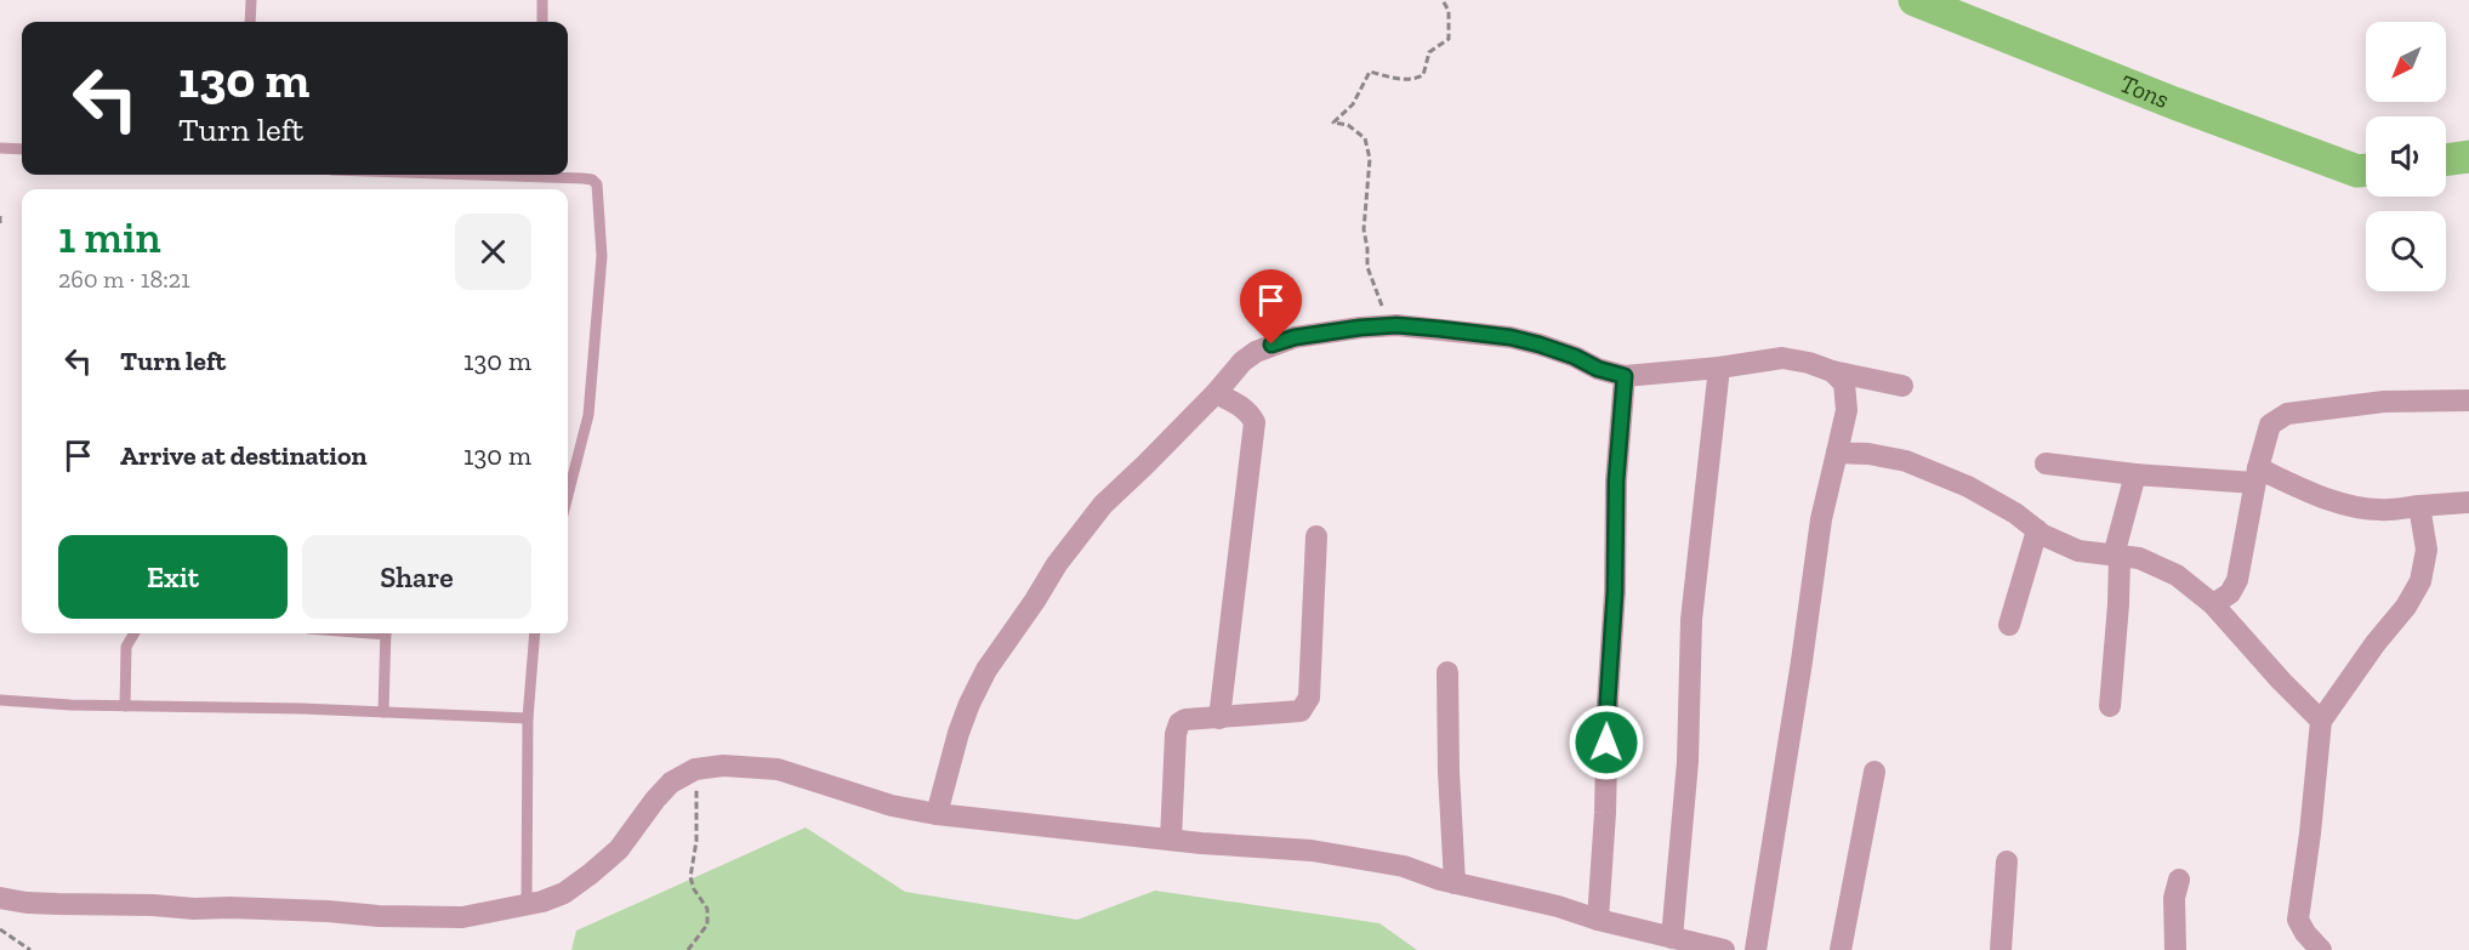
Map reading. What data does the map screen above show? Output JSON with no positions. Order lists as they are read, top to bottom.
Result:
{
  "water": ["Tons"],
  "north": "bottom left",
  "page": {
    "turn": ["130 m", "Turn left"],
    "heading": ["1 min", "260 m · 18:21"],
    "list": [
      {
        "name": "Turn left",
        "value": "130 m"
      },
      {
        "name": "Arrive at destination",
        "value": "130 m"
      }
    ],
    "buttons": ["Exit", "Share"]
  }
}
